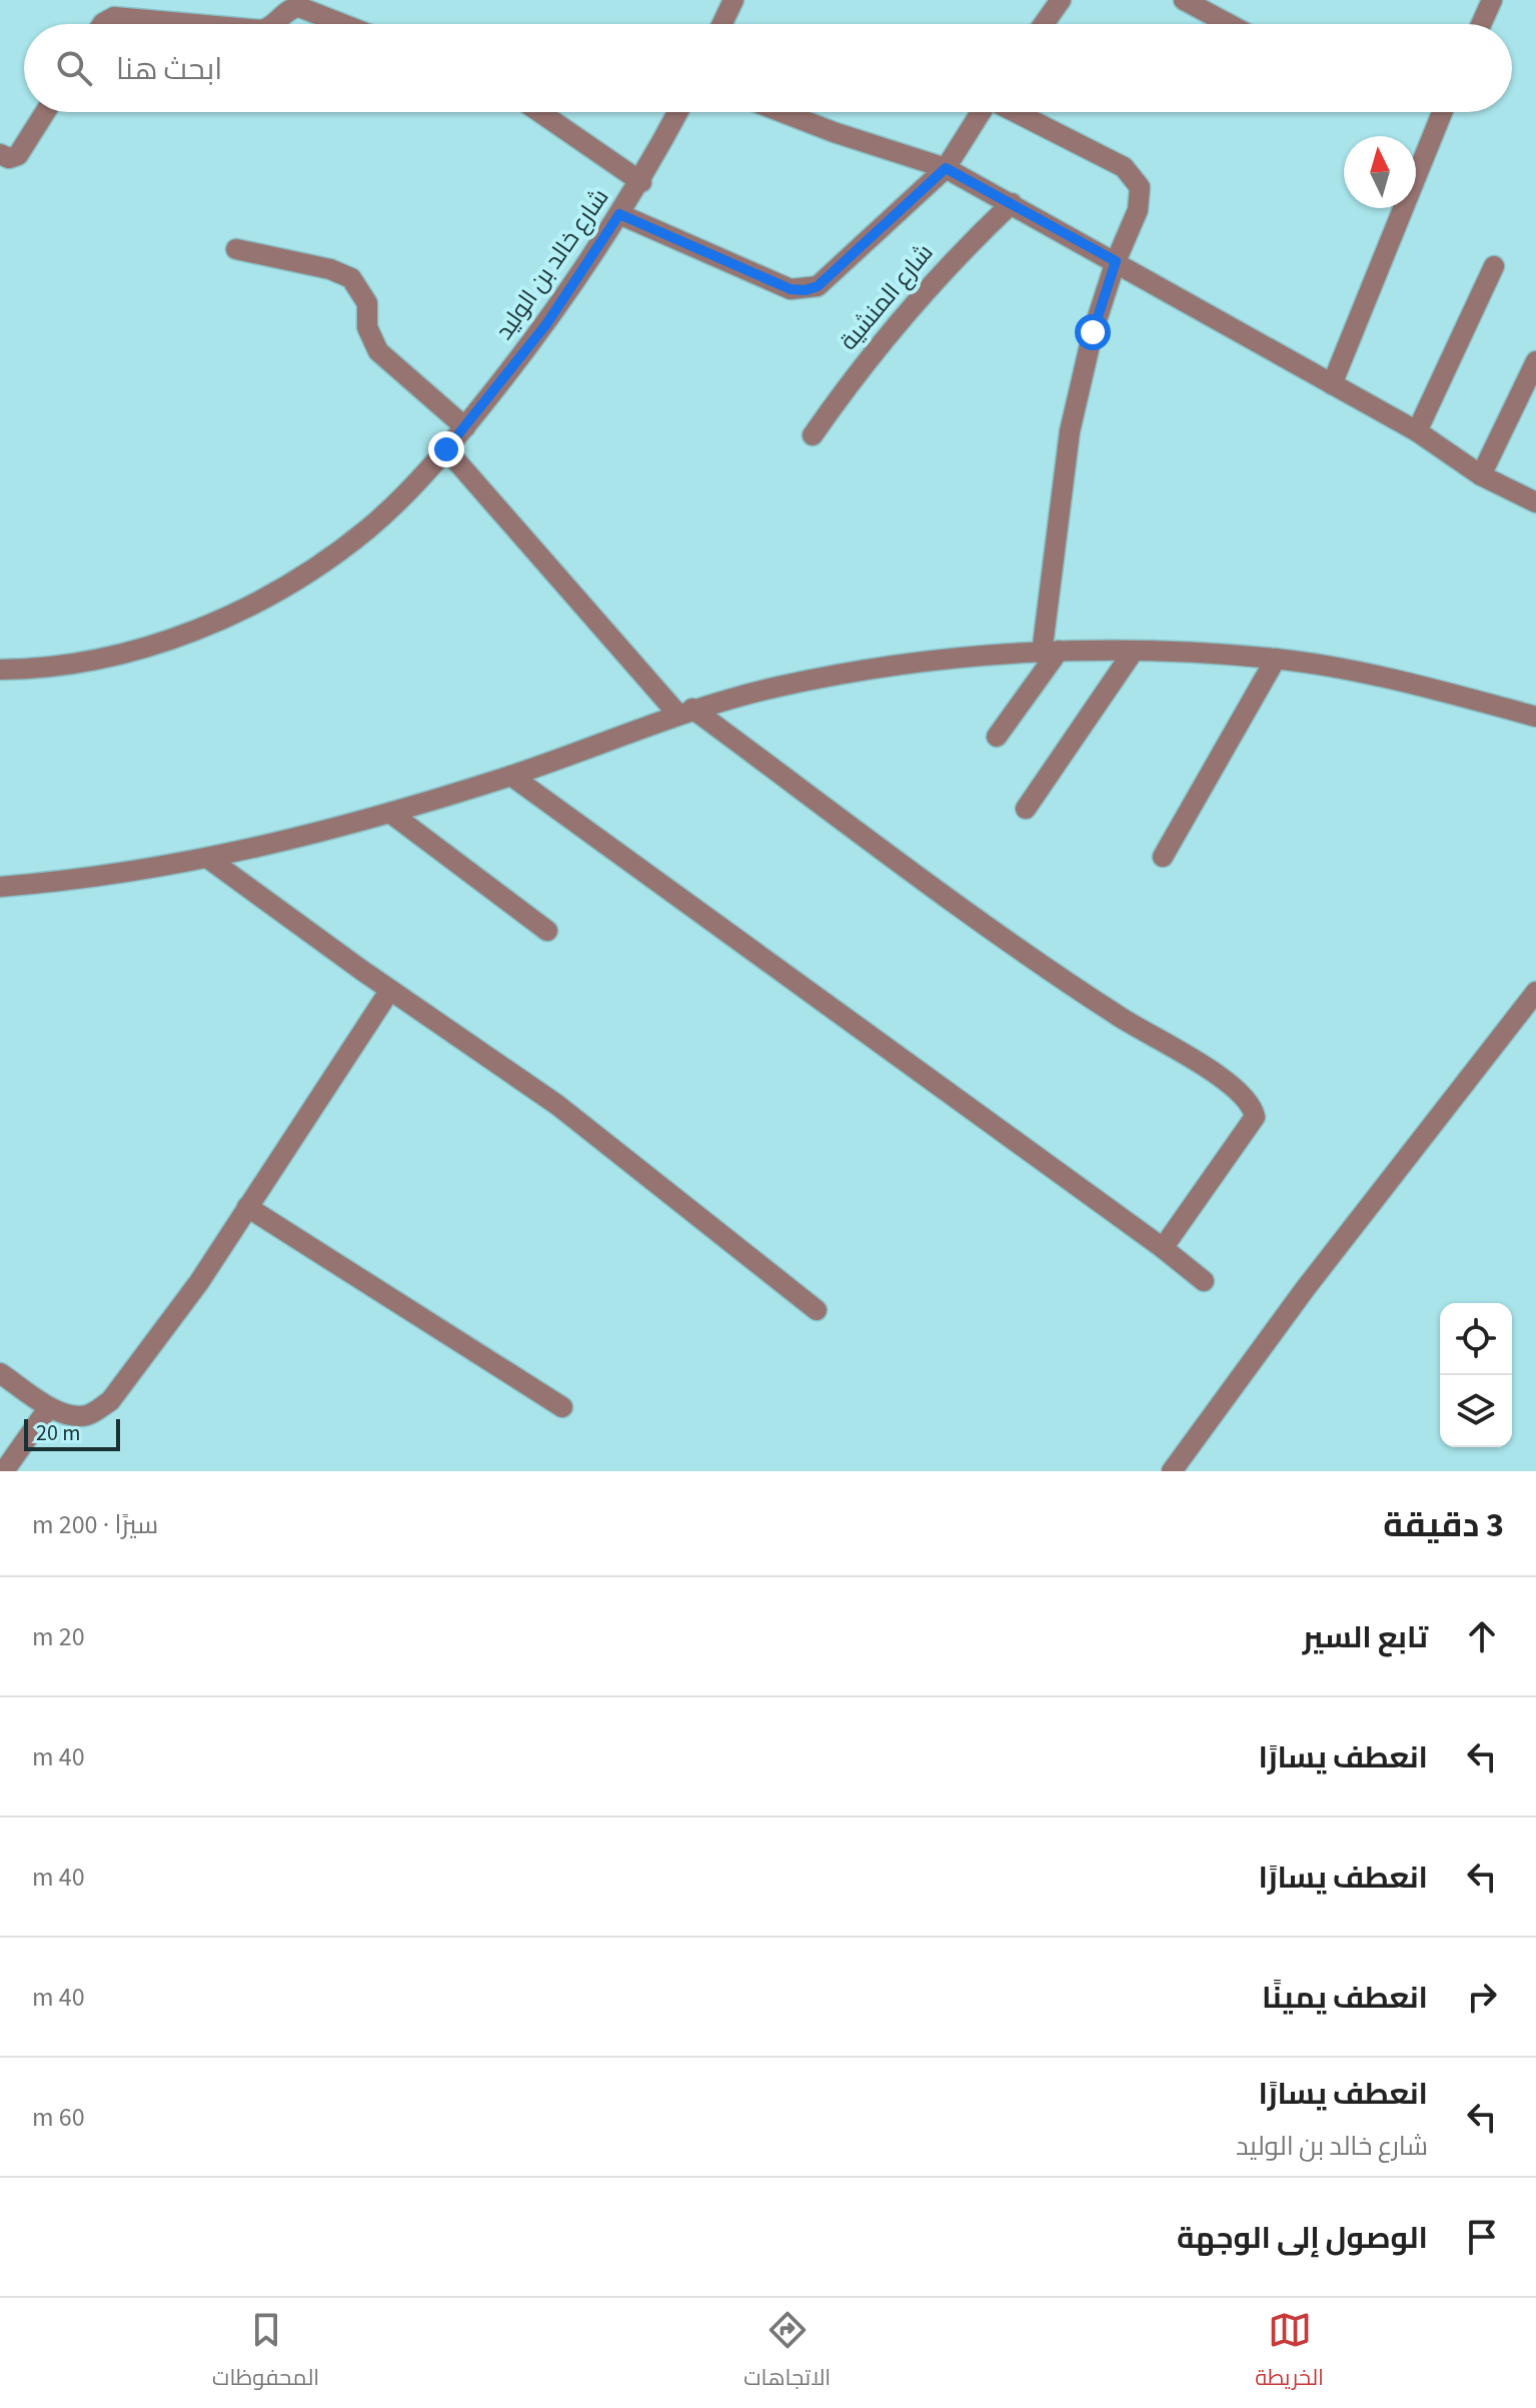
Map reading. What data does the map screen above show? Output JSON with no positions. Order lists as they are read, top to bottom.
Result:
{
  "streets": {
    "street": ["شارع خالد بن الوليد", "شارع المنشية"]
  },
  "scale_bar": "20 m",
  "north": "top",
  "page": {
    "search": "ابحث هنا",
    "scale": "20 m",
    "heading": ["3 دقيقة", "سيرًا · 200 m"],
    "list": [
      ["تابع السير", "20 m"],
      ["انعطف يسارًا", "40 m"],
      ["انعطف يسارًا", "40 m"],
      ["انعطف يمينًا", "40 m"],
      ["انعطف يسارًا", "شارع خالد بن الوليد", "60 m"],
      "الوصول إلى الوجهة"
    ],
    "nav": ["الخريطة", "الاتجاهات", "المحفوظات"]
  }
}
